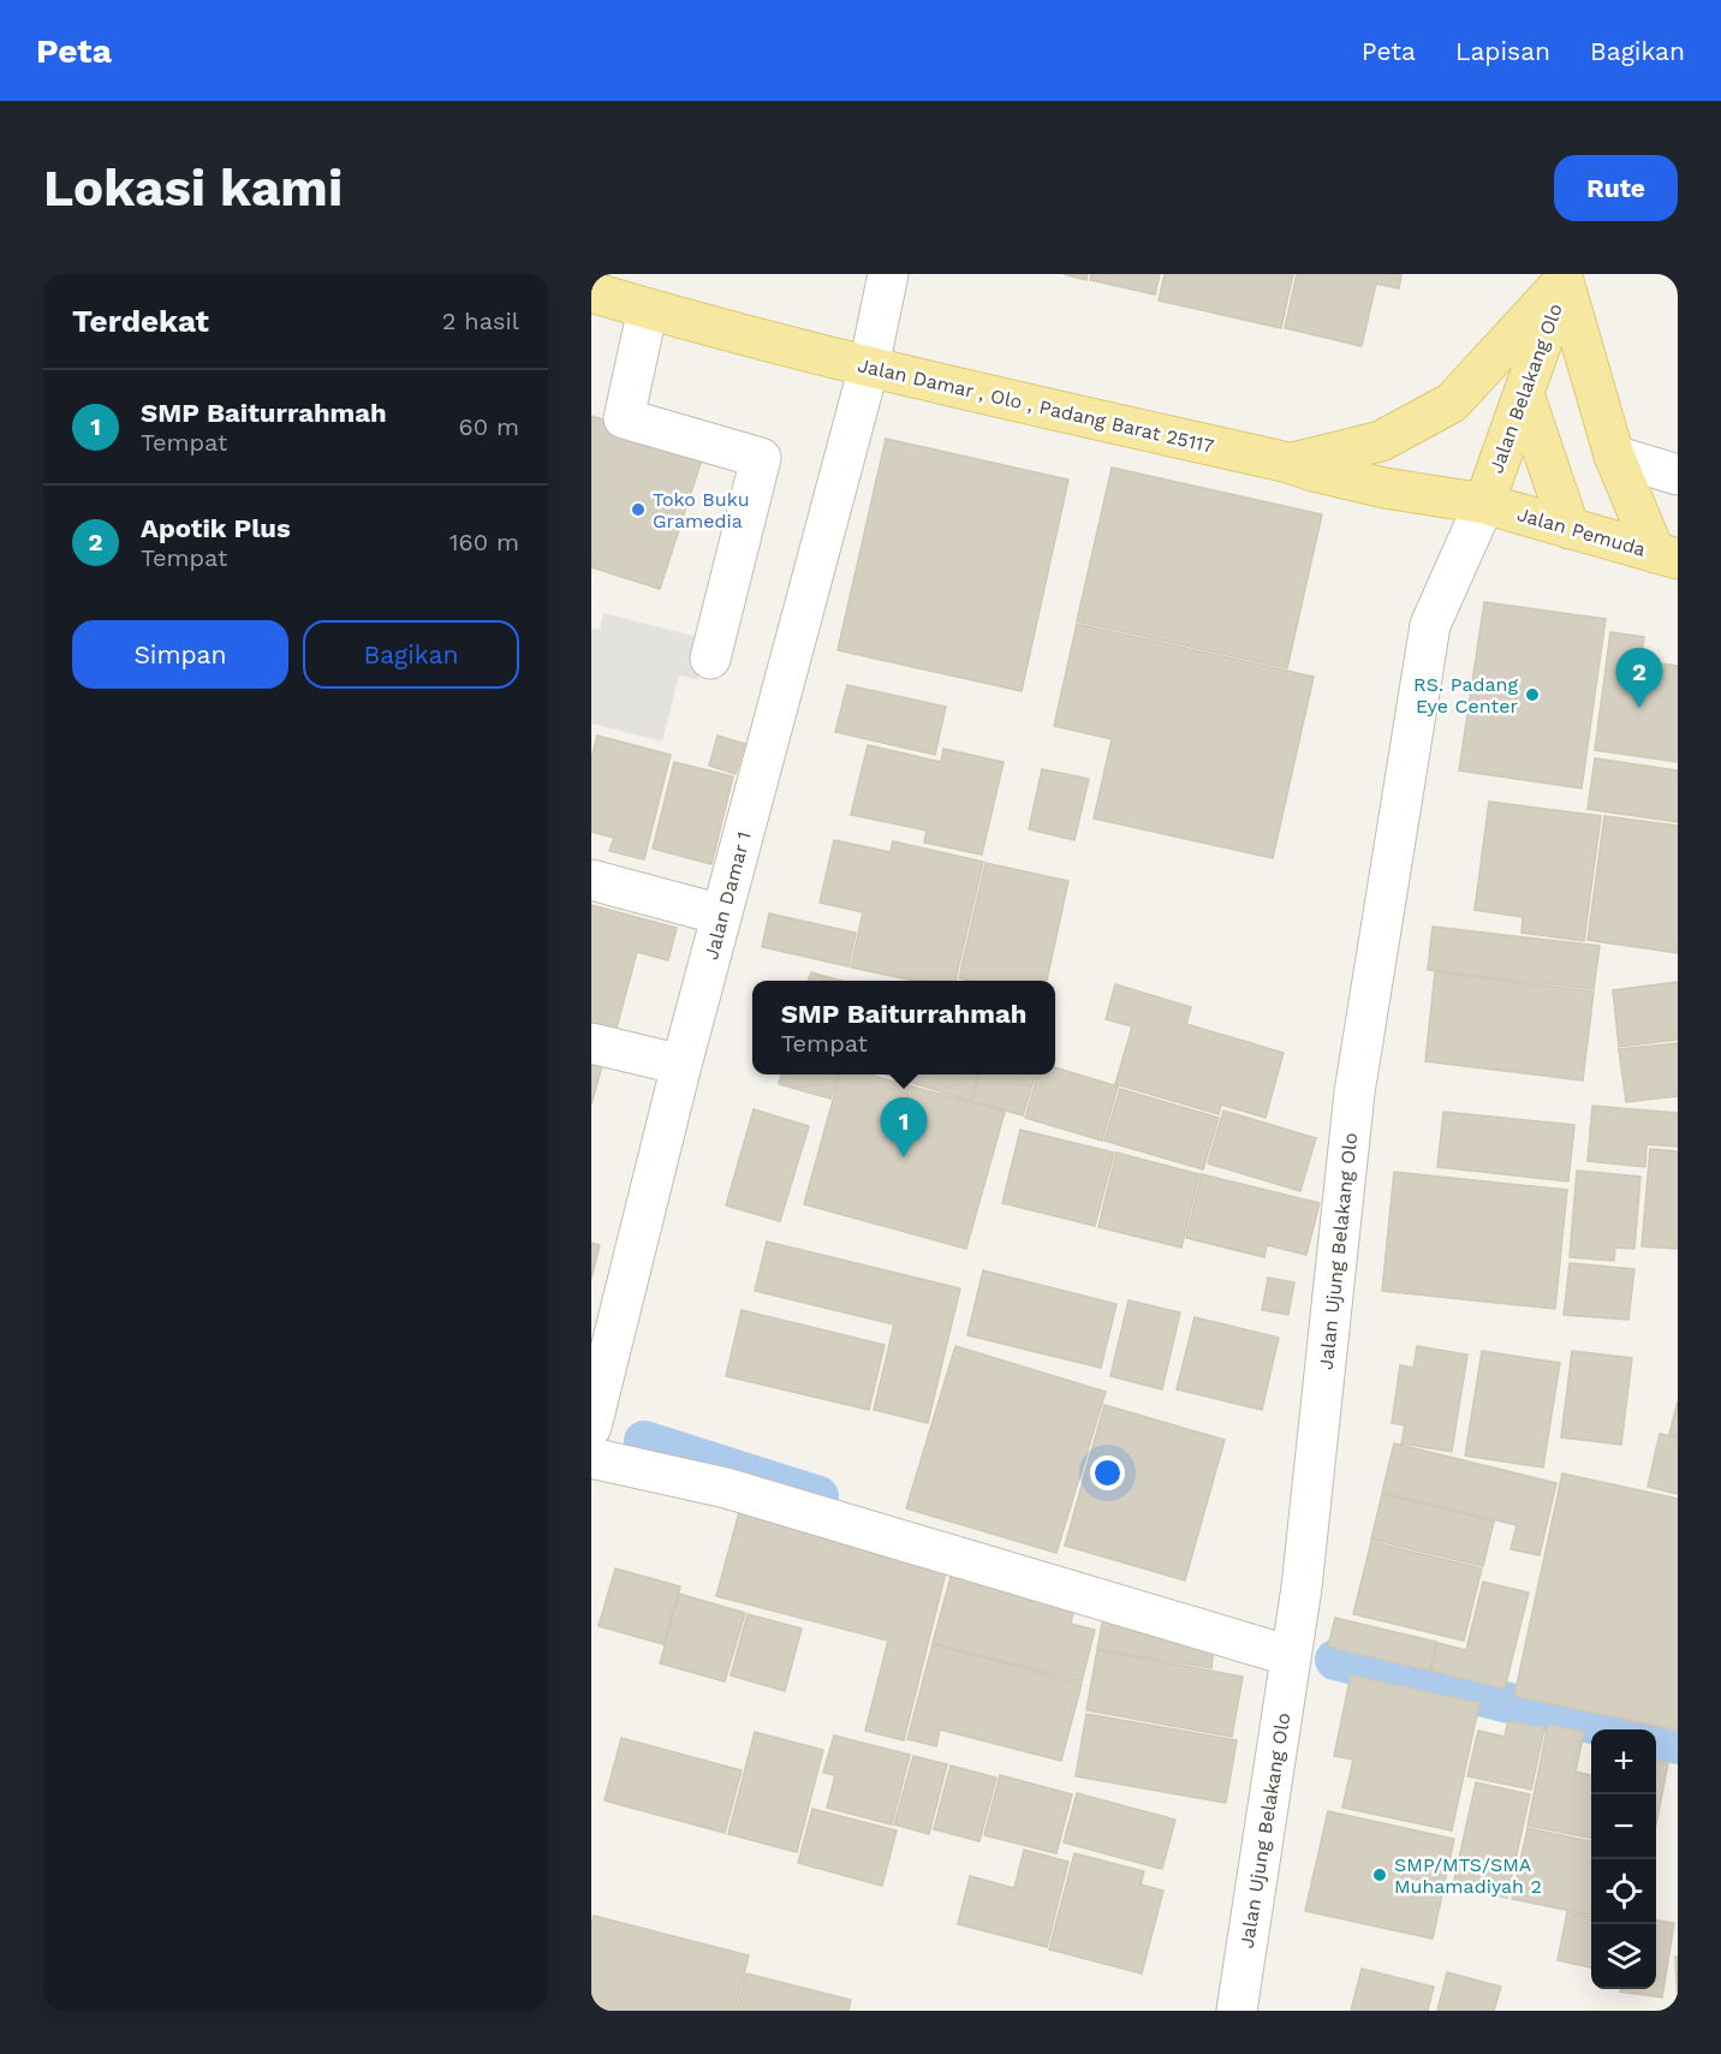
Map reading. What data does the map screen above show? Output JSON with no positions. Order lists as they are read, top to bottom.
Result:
{
  "streets": {
    "main road": ["Jalan Belakang Olo", "Jalan Damar , Olo , Padang Barat 25117", "Jalan Pemuda"],
    "street": ["Jalan Damar 1", "Jalan Ujung Belakang Olo"]
  },
  "crossings": [
    ["Jalan Belakang Olo", "Jalan Damar , Olo , Padang Barat 25117"],
    ["Jalan Belakang Olo", "Jalan Pemuda"],
    ["Jalan Belakang Olo", "Jalan Ujung Belakang Olo"],
    ["Jalan Damar , Olo , Padang Barat 25117", "Jalan Pemuda"],
    ["Jalan Damar , Olo , Padang Barat 25117", "Jalan Damar 1"],
    ["Jalan Damar , Olo , Padang Barat 25117", "Jalan Ujung Belakang Olo"],
    ["Jalan Pemuda", "Jalan Ujung Belakang Olo"]
  ],
  "places": ["Toko Buku Gramedia", "RS. Padang Eye Center", "SMP/MTS/SMA Muhamadiyah 2"],
  "page": {
    "header": "Peta",
    "nav": ["Peta", "Lapisan", "Bagikan"],
    "buttons": [
      "Rute",
      ["Simpan", "Bagikan"]
    ],
    "title": "Lokasi kami",
    "heading": ["Terdekat", "2 hasil"],
    "list": [
      {
        "mark": "1",
        "name": "SMP Baiturrahmah",
        "note": "Tempat",
        "value": "60 m"
      },
      {
        "mark": "2",
        "name": "Apotik Plus",
        "note": "Tempat",
        "value": "160 m"
      }
    ],
    "pins": ["2", "1"],
    "popup": ["SMP Baiturrahmah", "Tempat"],
    "map_buttons": ["+", "−"]
  }
}
